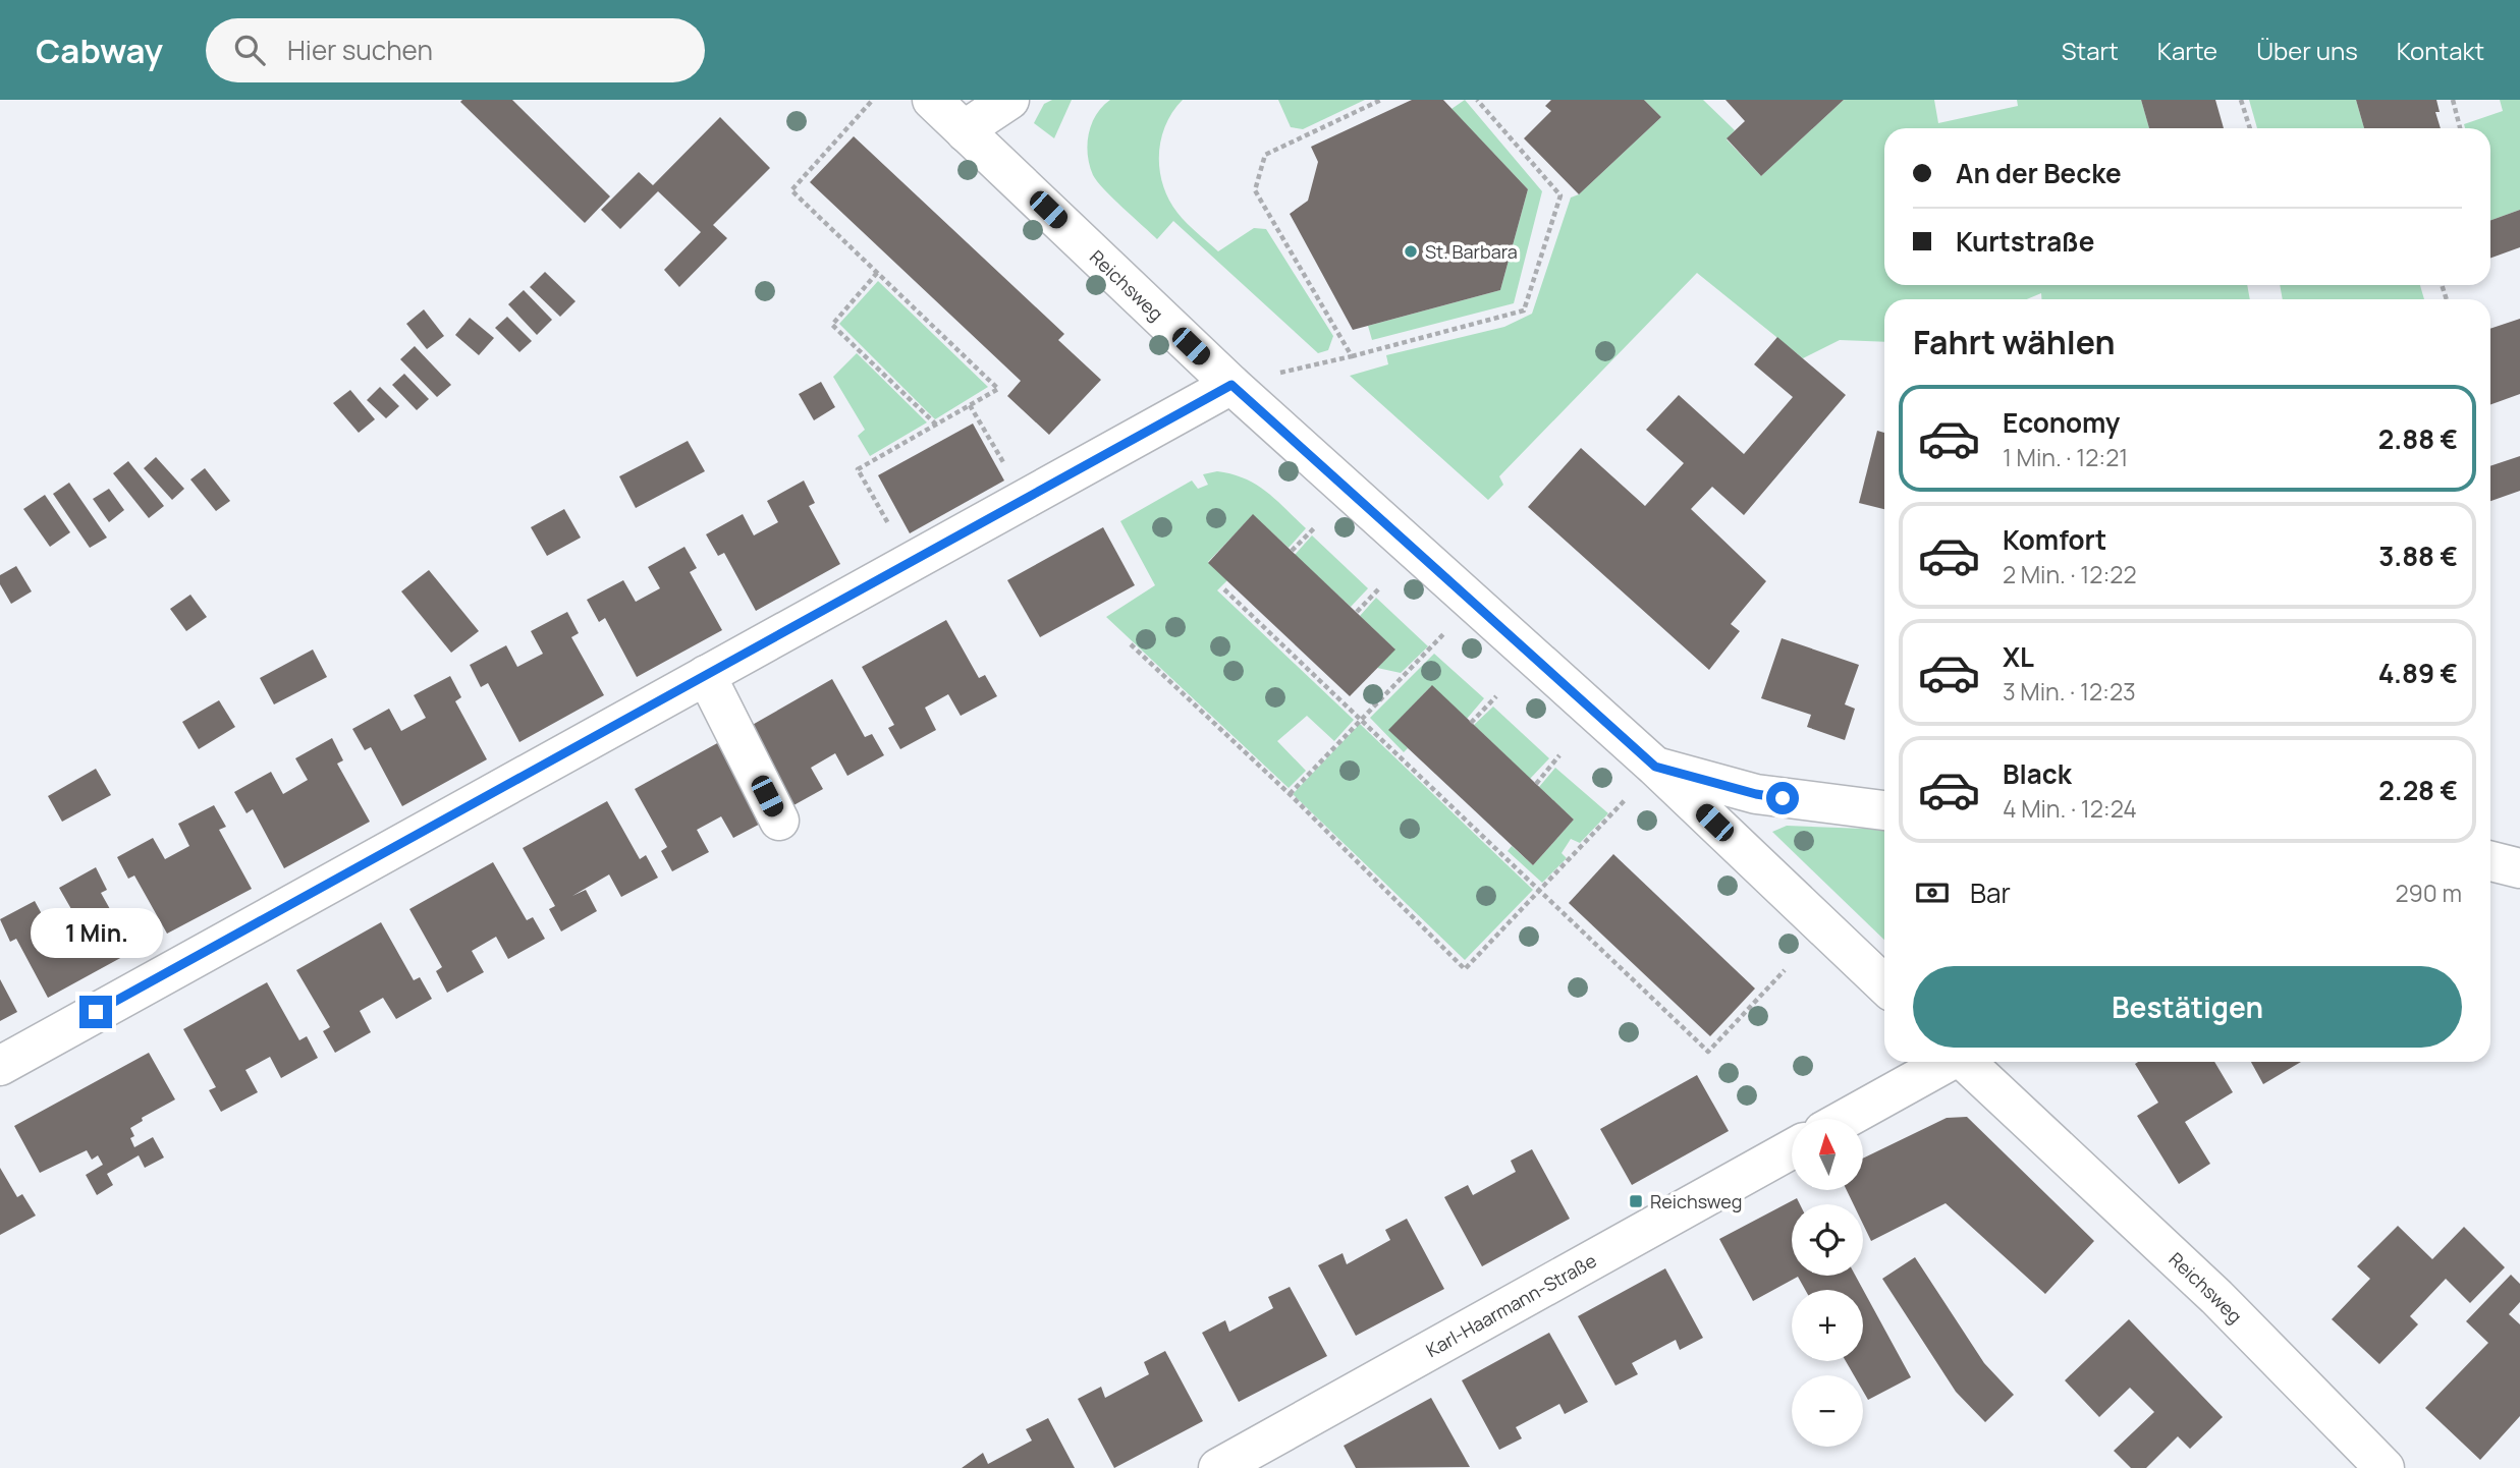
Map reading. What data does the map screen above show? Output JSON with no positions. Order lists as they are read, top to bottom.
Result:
{
  "streets": {
    "street": ["Reichsweg", "Karl-Haarmann-Straße"]
  },
  "places": {
    "other": ["St. Barbara"],
    "transit": ["Reichsweg"]
  },
  "north": "top",
  "page": {
    "header": "Cabway",
    "search": "Hier suchen",
    "nav": [
      "Start",
      "Karte",
      "Über uns",
      "Kontakt"
    ],
    "banner": ["An der Becke", "Kurtstraße"],
    "heading": "Fahrt wählen",
    "list": [
      {
        "name": "Economy",
        "note": "1 Min. · 12:21",
        "value": "2.88 €"
      },
      {
        "name": "Komfort",
        "note": "2 Min. · 12:22",
        "value": "3.88 €"
      },
      {
        "name": "XL",
        "note": "3 Min. · 12:23",
        "value": "4.89 €"
      },
      {
        "name": "Black",
        "note": "4 Min. · 12:24",
        "value": "2.28 €"
      }
    ],
    "pay": ["Bar", "290 m"],
    "bubble": "1 Min.",
    "buttons": "Bestätigen",
    "map_buttons": ["+", "−"]
  }
}
